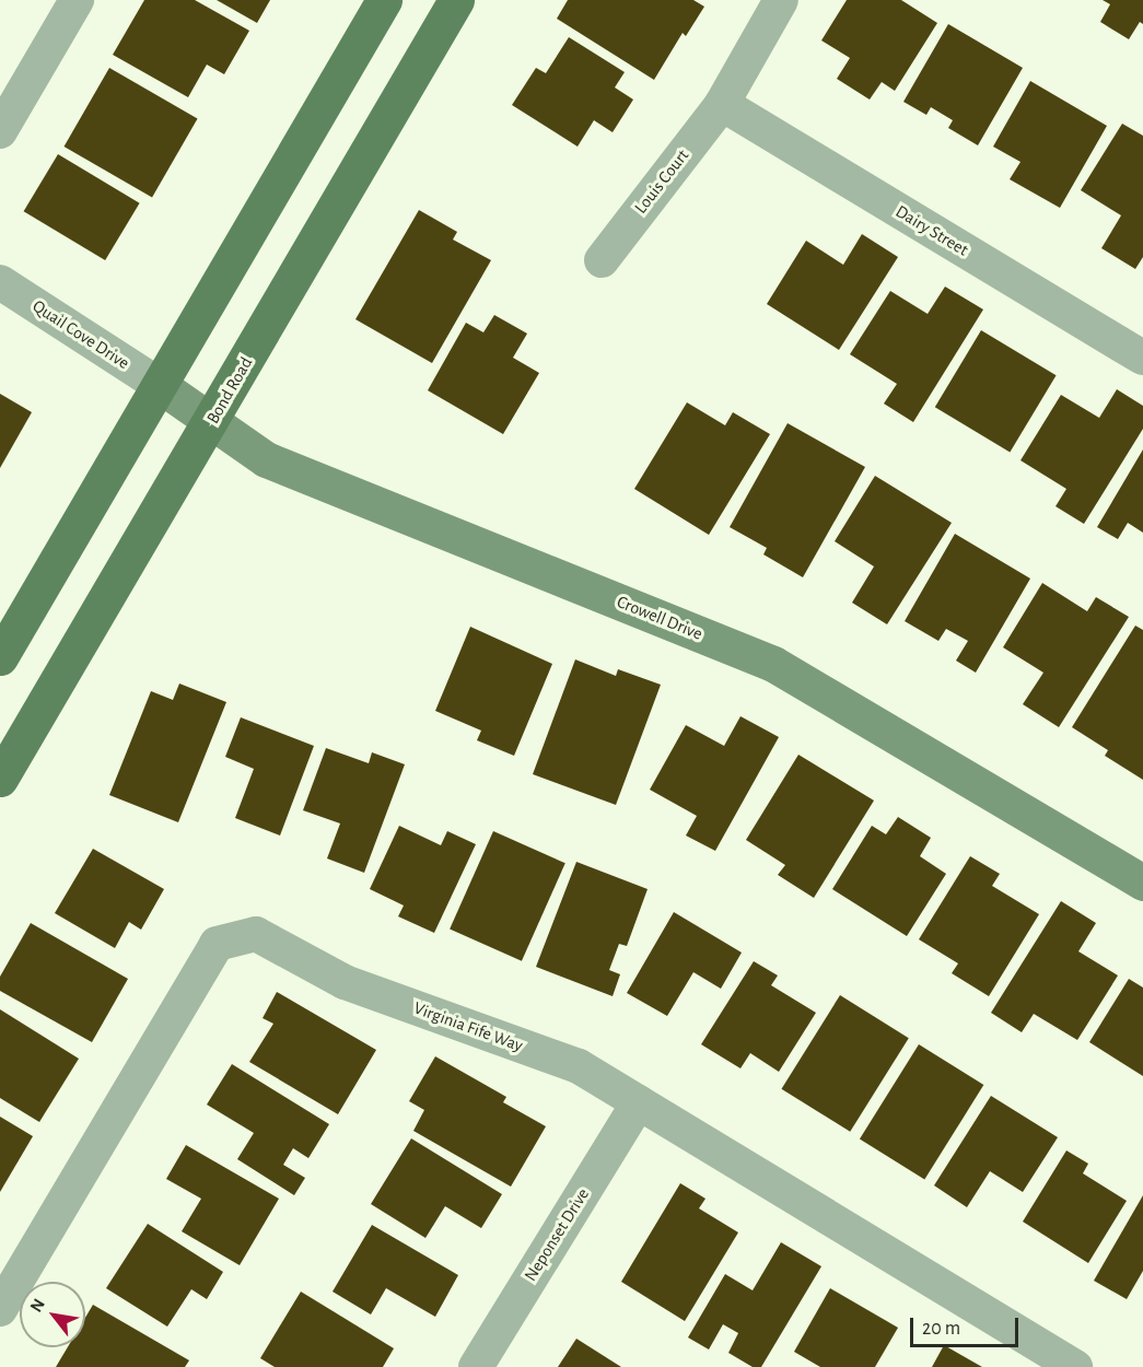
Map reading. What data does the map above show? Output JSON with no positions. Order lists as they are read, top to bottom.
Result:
{
  "streets": {
    "main road": ["Bond Road"],
    "street": [
      "Louis Court",
      "Dairy Street",
      "Quail Cove Drive",
      "Crowell Drive",
      "Virginia Fife Way",
      "Neponset Drive"
    ]
  },
  "crossings": [
    ["Louis Court", "Dairy Street"],
    ["Quail Cove Drive", "Crowell Drive"],
    ["Bond Road", "Crowell Drive"],
    ["Virginia Fife Way", "Neponset Drive"]
  ],
  "scale_bar": "20 m",
  "north": "top left"
}
